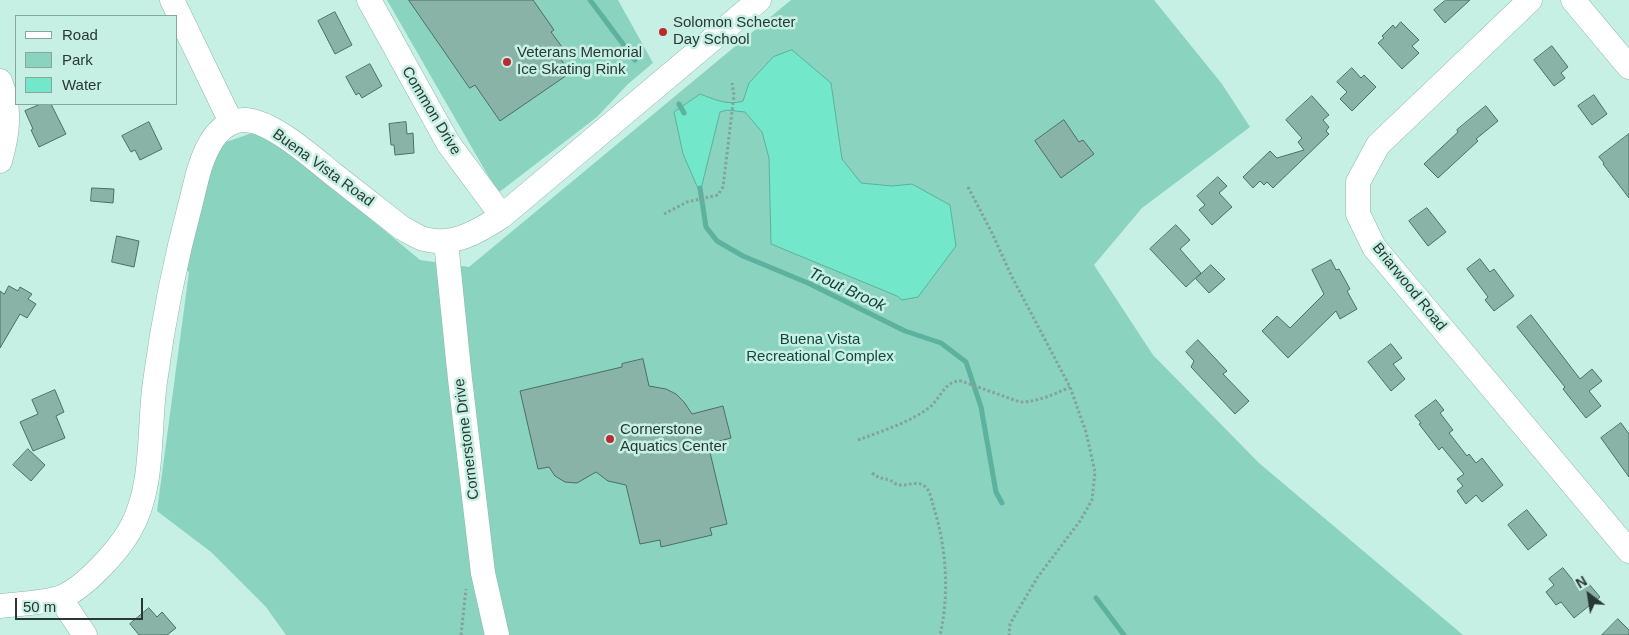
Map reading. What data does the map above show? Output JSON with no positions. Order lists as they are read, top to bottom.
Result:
{
  "streets": {
    "street": [
      "Common Drive",
      "Buena Vista Road",
      "Briarwood Road",
      "Cornerstone Drive"
    ]
  },
  "crossings": [
    ["Common Drive", "Buena Vista Road"],
    ["Buena Vista Road", "Cornerstone Drive"]
  ],
  "water": ["Trout Brook"],
  "parks": ["Buena Vista Recreational Complex"],
  "places": ["Solomon Schecter Day School", "Veterans Memorial Ice Skating Rink", "Cornerstone Aquatics Center"],
  "legend": ["Road", "Park", "Water"],
  "scale_bar": "50 m",
  "north": "top left"
}
